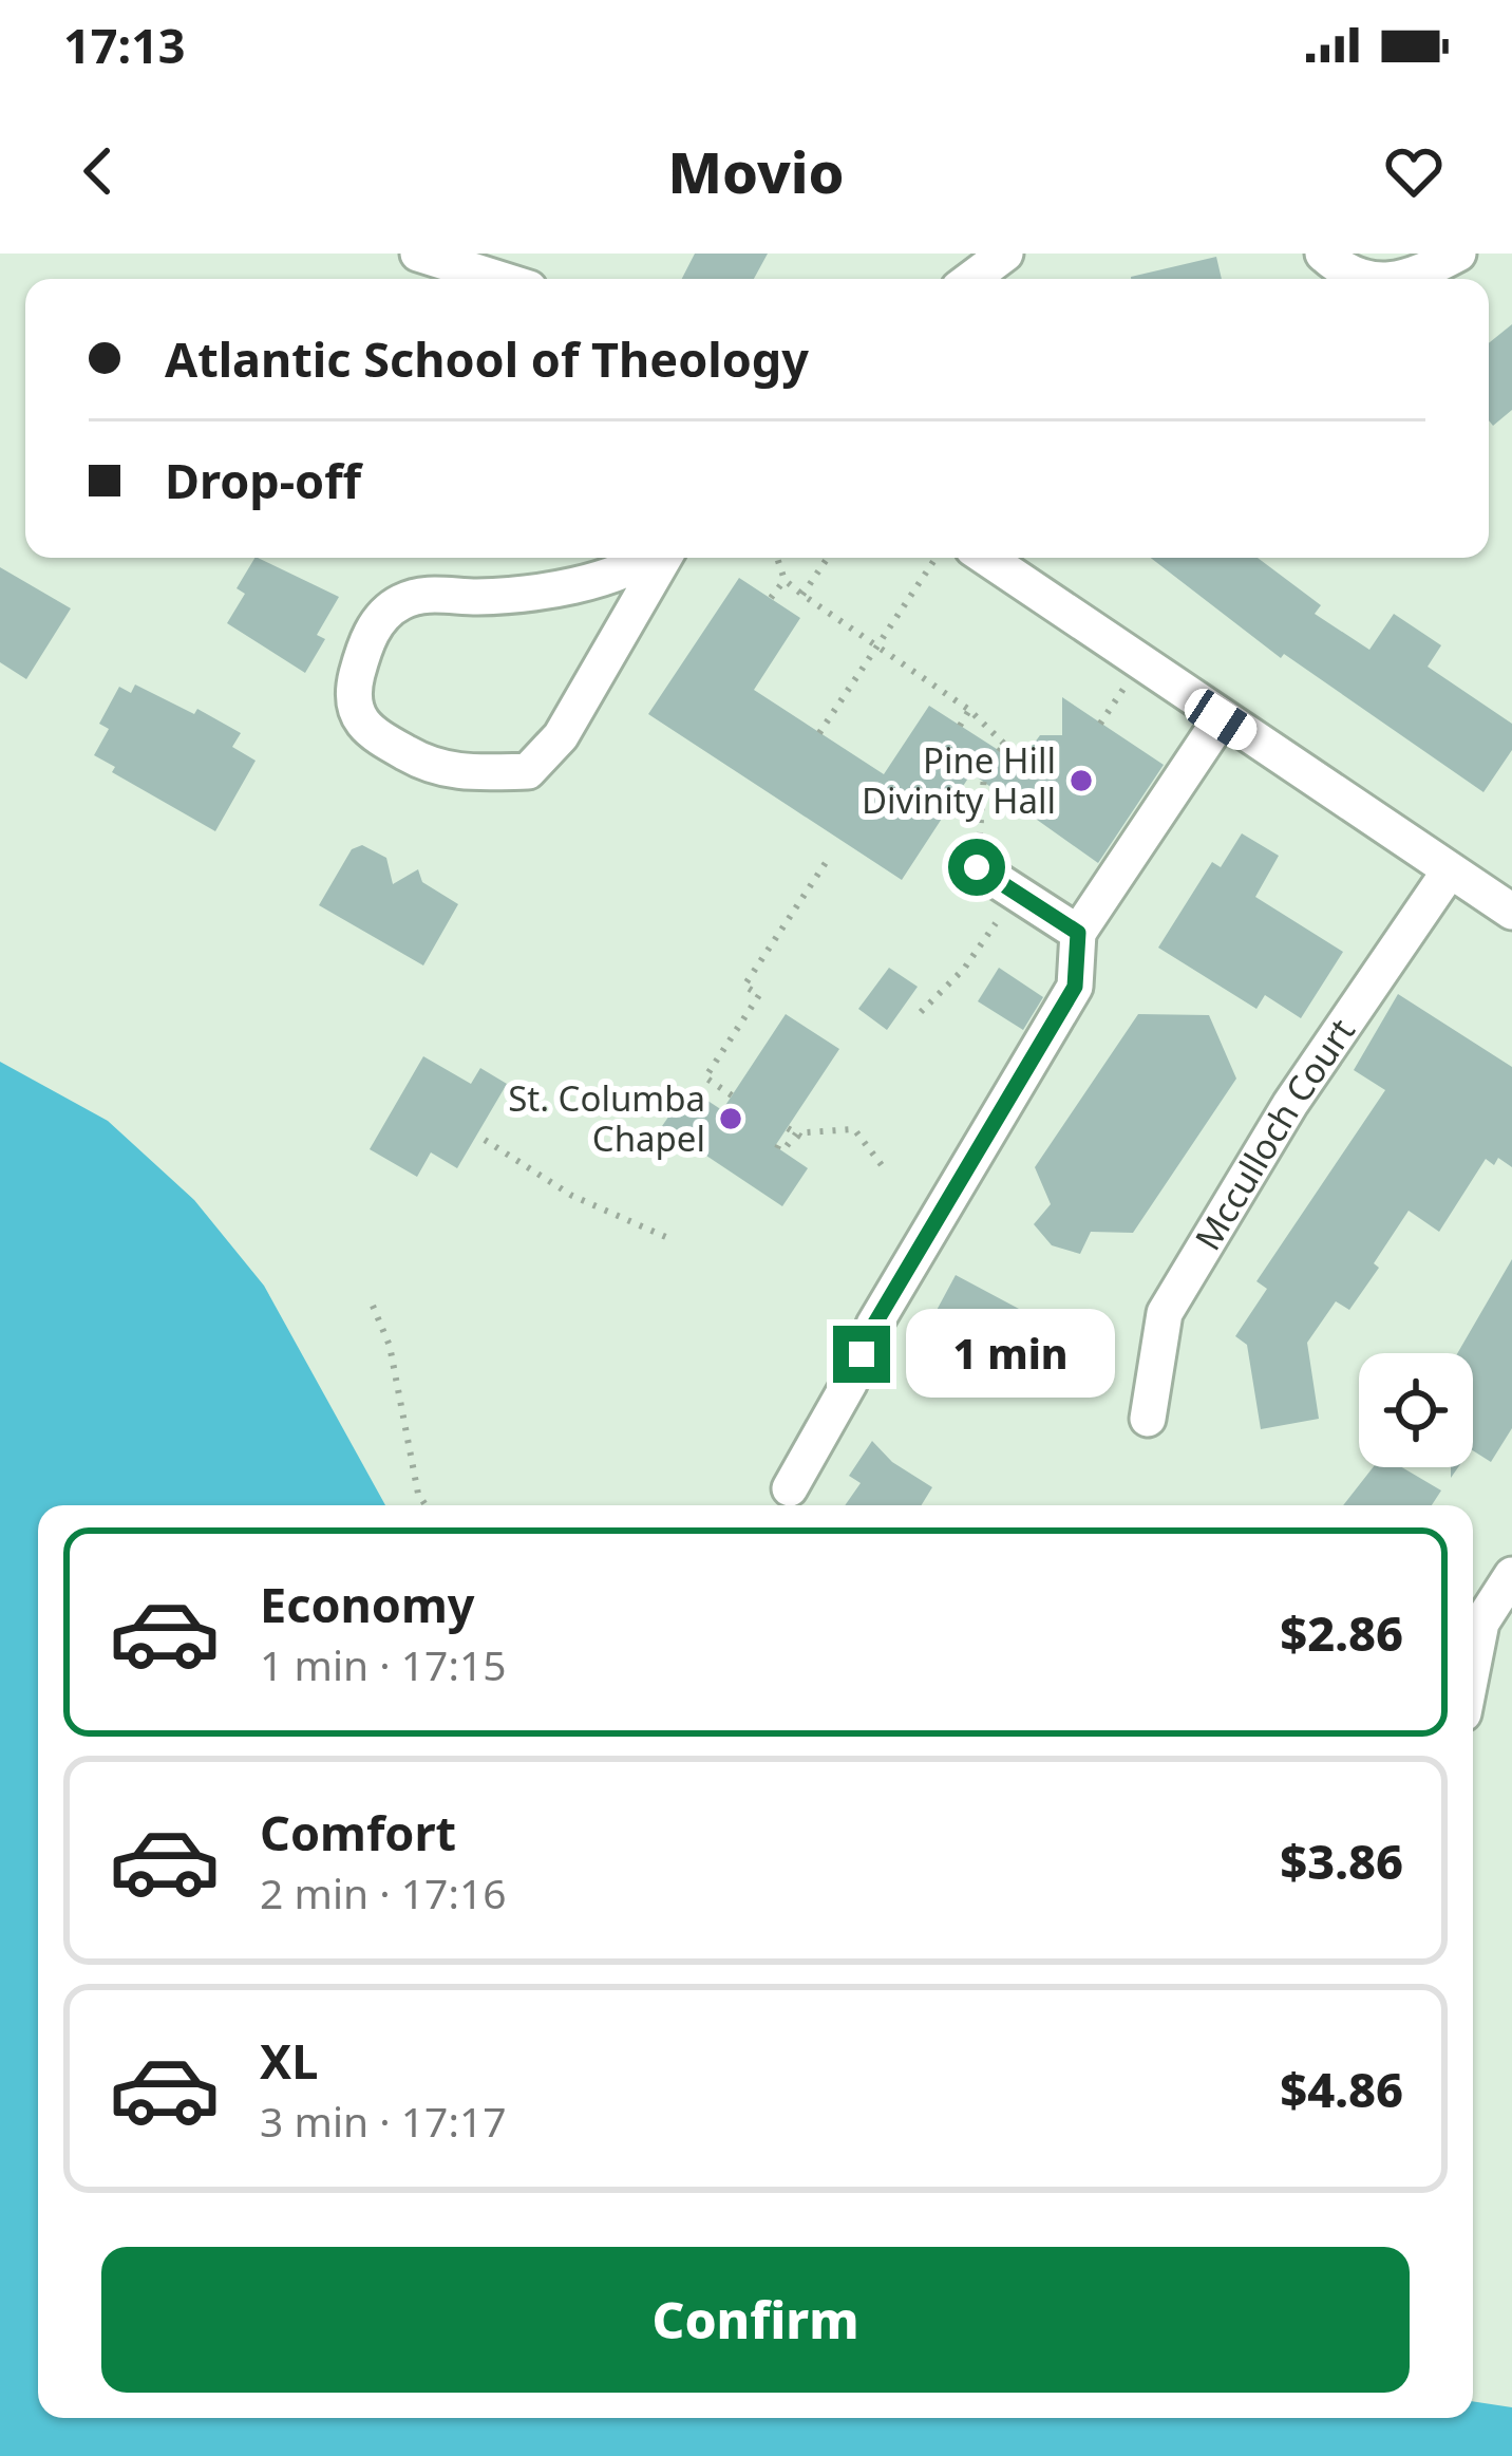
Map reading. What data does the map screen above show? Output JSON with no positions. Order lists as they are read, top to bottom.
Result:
{
  "streets": {
    "street": ["Mcculloch Court"]
  },
  "places": ["Pine Hill Divinity Hall", "St. Columba Chapel"],
  "page": {
    "status": "17:13",
    "header": "Movio",
    "banner": ["Atlantic School of Theology", "Drop-off"],
    "bubble": "1 min",
    "list": [
      {
        "name": "Economy",
        "note": "1 min · 17:15",
        "value": "$2.86"
      },
      {
        "name": "Comfort",
        "note": "2 min · 17:16",
        "value": "$3.86"
      },
      {
        "name": "XL",
        "note": "3 min · 17:17",
        "value": "$4.86"
      }
    ],
    "buttons": "Confirm"
  }
}
